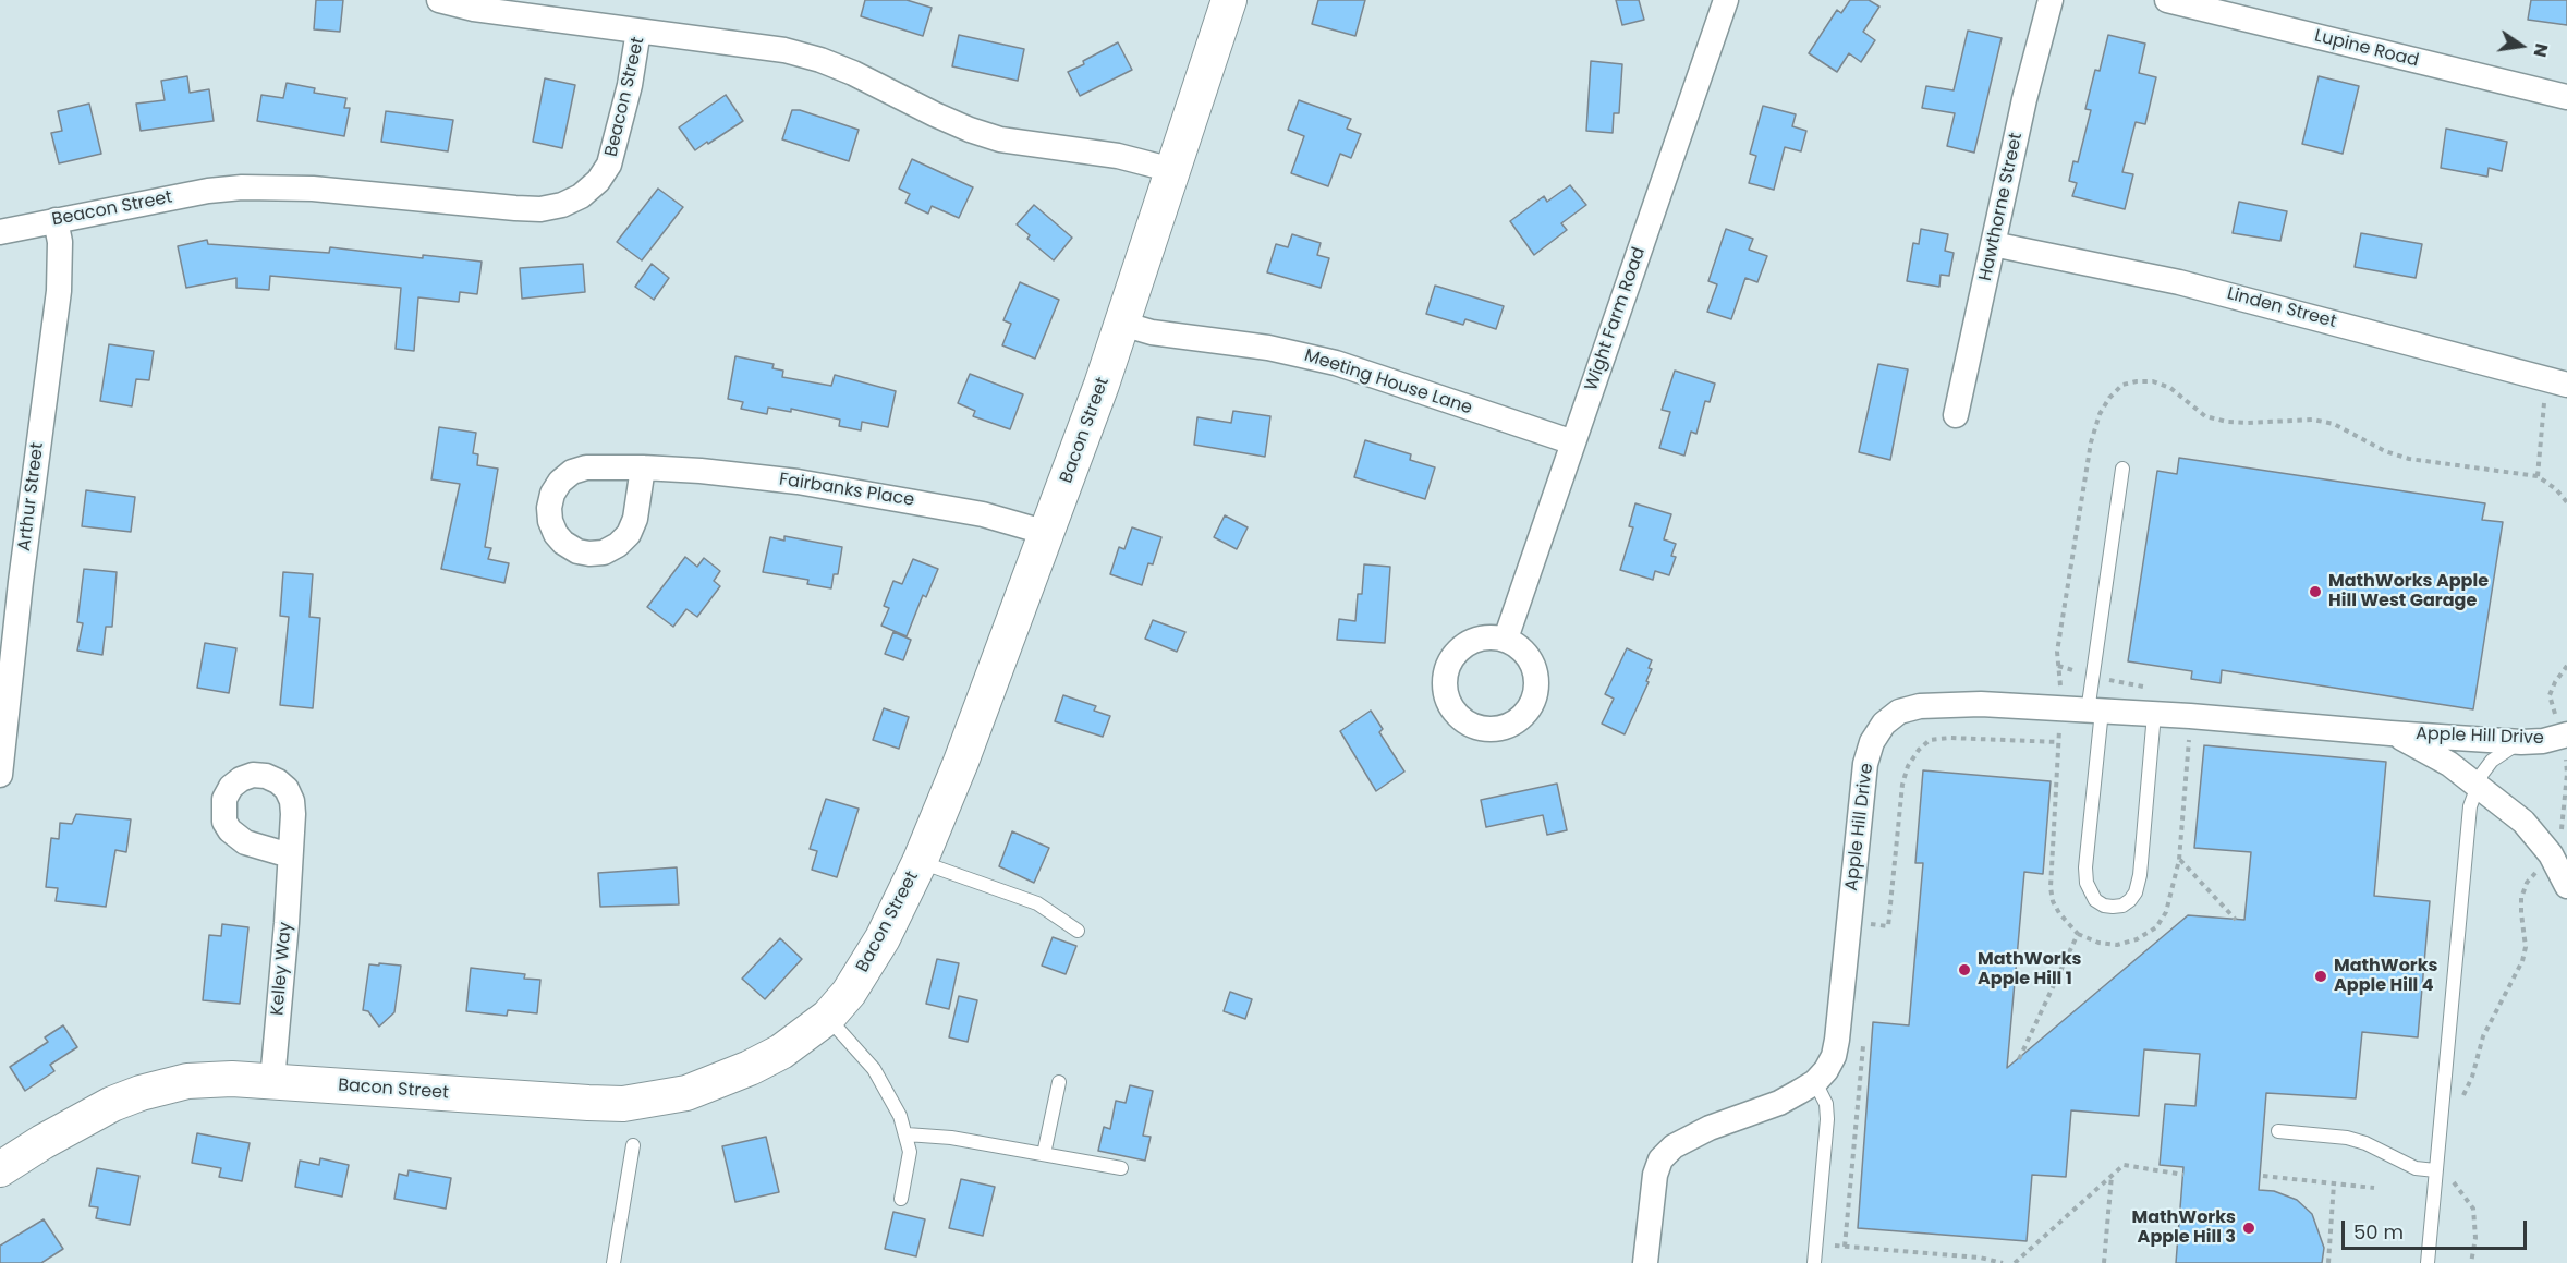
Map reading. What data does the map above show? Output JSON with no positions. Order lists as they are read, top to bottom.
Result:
{
  "streets": {
    "street": [
      "Lupine Road",
      "Beacon Street",
      "Hawthorne Street",
      "Linden Street",
      "Wight Farm Road",
      "Meeting House Lane",
      "Bacon Street",
      "Fairbanks Place",
      "Arthur Street",
      "Apple Hill Drive",
      "Kelley Way"
    ]
  },
  "crossings": [
    ["Beacon Street", "Bacon Street"],
    ["Beacon Street", "Arthur Street"],
    ["Hawthorne Street", "Linden Street"],
    ["Wight Farm Road", "Meeting House Lane"],
    ["Meeting House Lane", "Bacon Street"],
    ["Bacon Street", "Fairbanks Place"],
    ["Bacon Street", "Kelley Way"]
  ],
  "places": [
    "MathWorks Apple Hill West Garage",
    "MathWorks Apple Hill 1",
    "MathWorks Apple Hill 4",
    "MathWorks Apple Hill 3"
  ],
  "scale_bar": "50 m",
  "north": "right"
}
